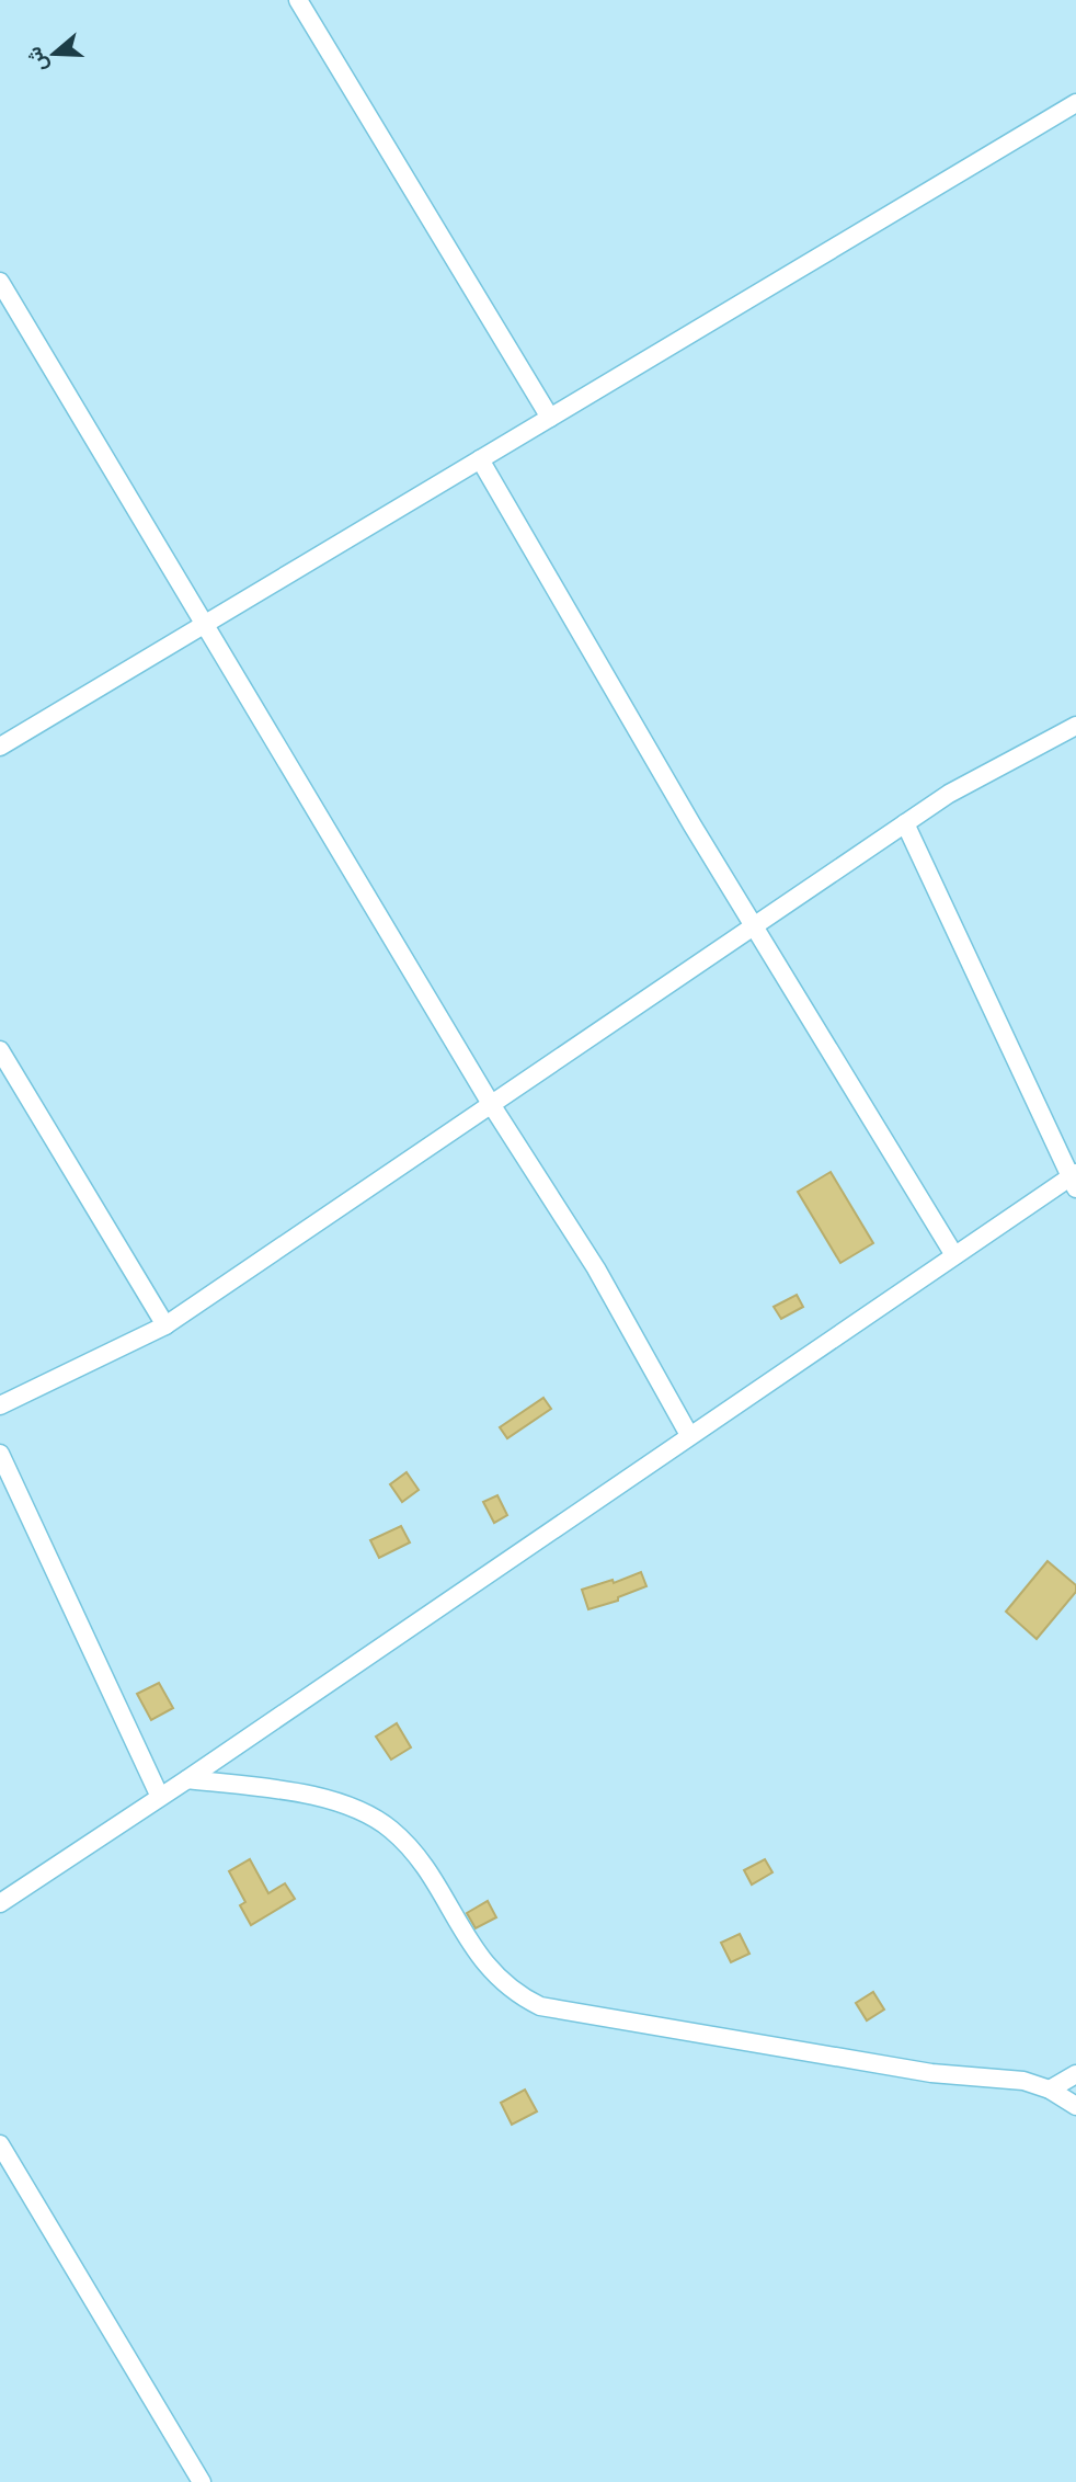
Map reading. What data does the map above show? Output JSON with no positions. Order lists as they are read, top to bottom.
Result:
{
  "north": "left"
}
